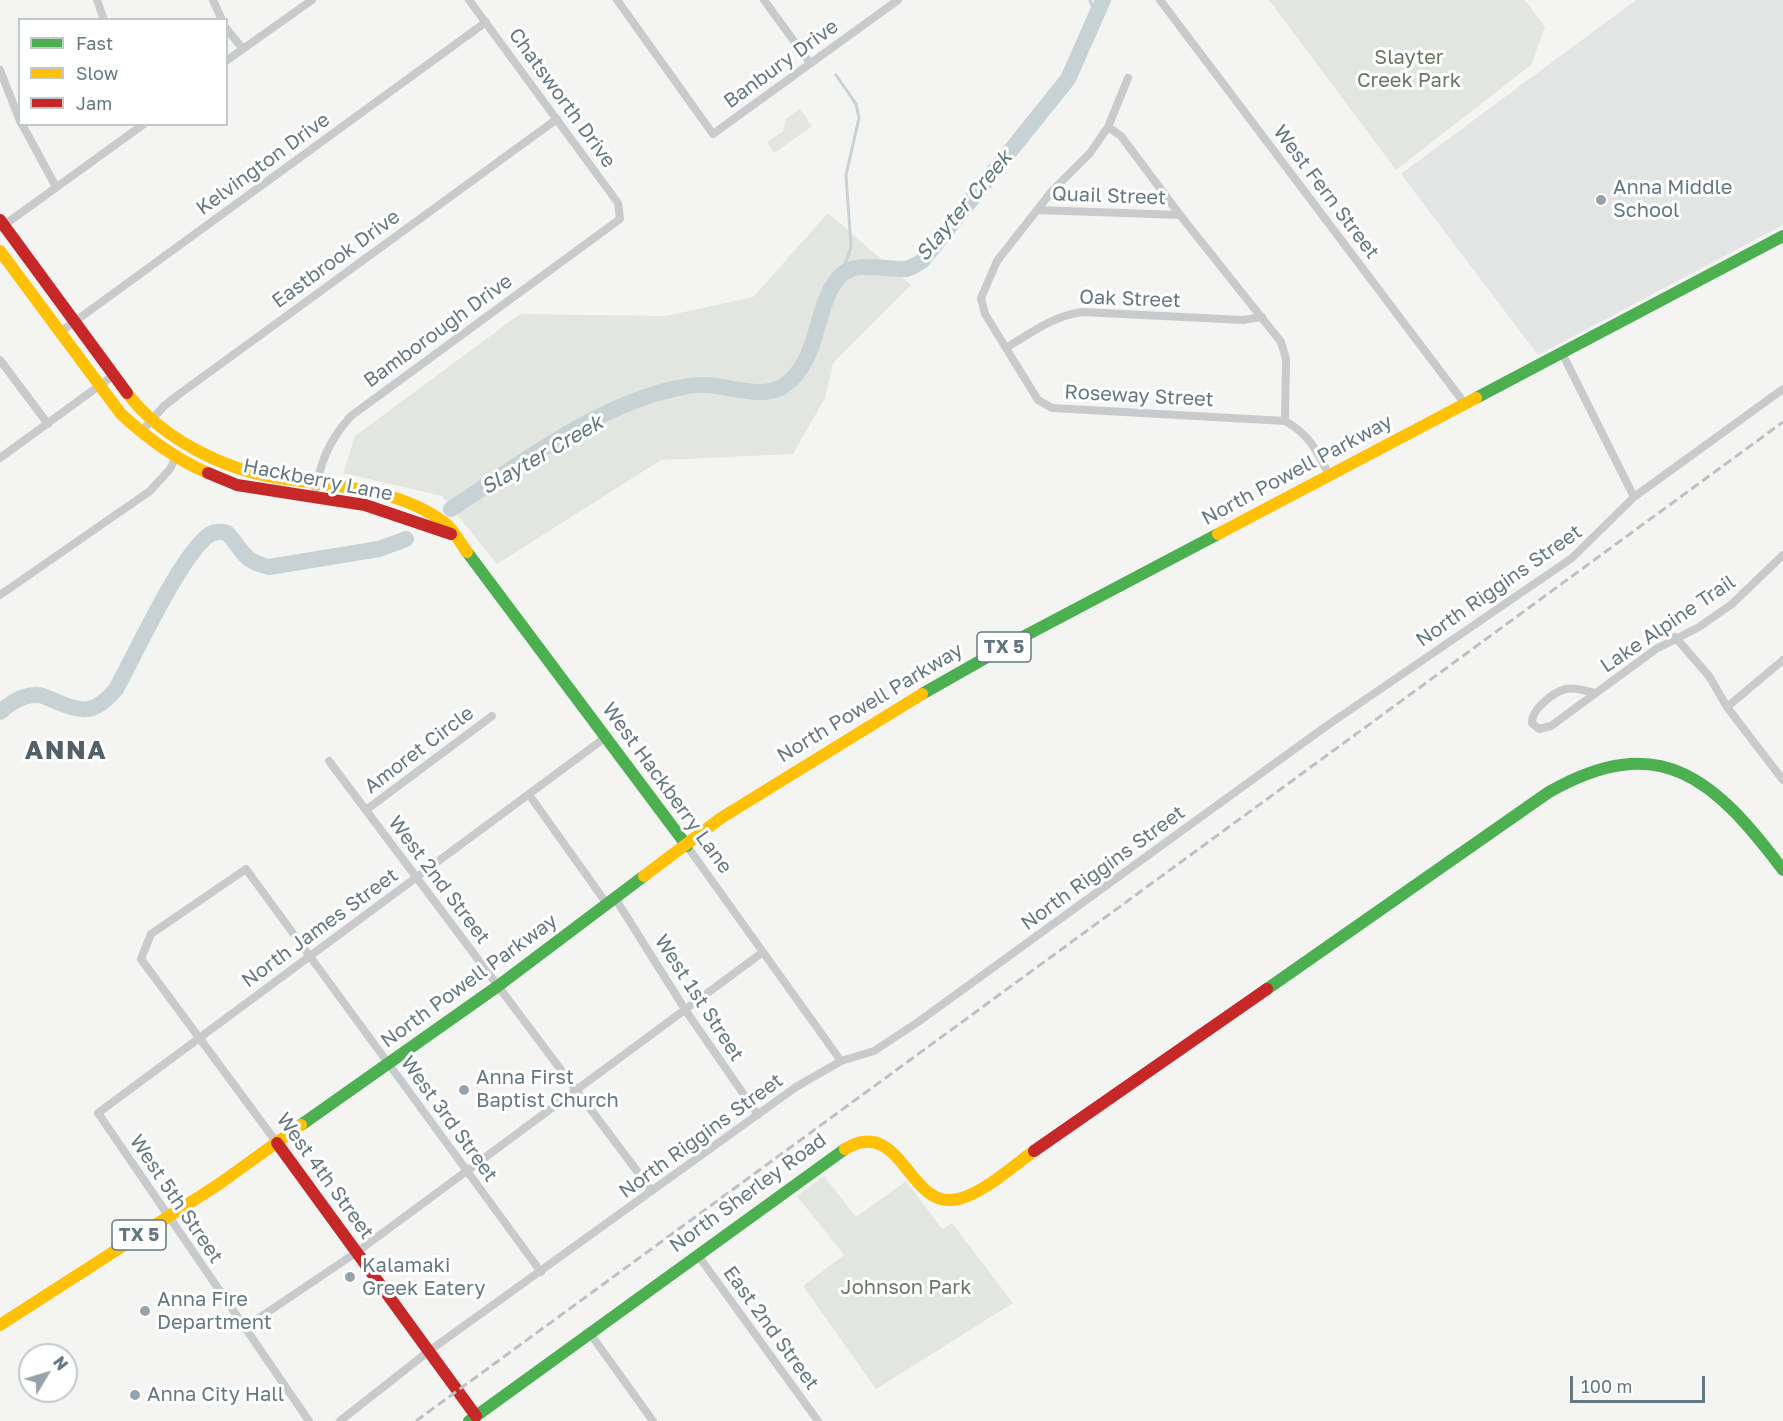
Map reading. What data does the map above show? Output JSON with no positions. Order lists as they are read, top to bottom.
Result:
{
  "streets": {
    "main road": [
      "North Powell Parkway",
      "Hackberry Lane",
      "TX 5",
      "West Hackberry Lane",
      "West 4th Street",
      "North Sherley Road"
    ],
    "street": [
      "Banbury Drive",
      "Chatsworth Drive",
      "Kelvington Drive",
      "West Fern Street",
      "Quail Street",
      "Eastbrook Drive",
      "Oak Street",
      "Bamborough Drive",
      "Roseway Street",
      "North Riggins Street",
      "Lake Alpine Trail",
      "Amoret Circle",
      "West 2nd Street",
      "North James Street",
      "West 1st Street",
      "West 3rd Street",
      "West 5th Street",
      "East 2nd Street"
    ]
  },
  "crossings": [
    ["Chatsworth Drive", "Kelvington Drive"],
    ["Chatsworth Drive", "Eastbrook Drive"],
    ["Chatsworth Drive", "Bamborough Drive"],
    ["Kelvington Drive", "Hackberry Lane"],
    ["West Fern Street", "North Powell Parkway"],
    ["Quail Street", "Roseway Street"],
    ["Eastbrook Drive", "Hackberry Lane"],
    ["Oak Street", "Roseway Street"],
    ["Bamborough Drive", "Hackberry Lane"],
    ["North Powell Parkway", "TX 5"],
    ["North Powell Parkway", "West Hackberry Lane"],
    ["North Powell Parkway", "West 2nd Street"],
    ["North Powell Parkway", "West 1st Street"],
    ["North Powell Parkway", "West 3rd Street"],
    ["North Powell Parkway", "West 4th Street"],
    ["Hackberry Lane", "West Hackberry Lane"],
    ["North Riggins Street", "West Hackberry Lane"],
    ["North Riggins Street", "West 2nd Street"],
    ["North Riggins Street", "West 1st Street"],
    ["North Riggins Street", "West 3rd Street"],
    ["North Riggins Street", "West 4th Street"],
    ["TX 5", "West 4th Street"],
    ["TX 5", "West 5th Street"],
    ["Amoret Circle", "West 2nd Street"],
    ["West Hackberry Lane", "North James Street"],
    ["West 2nd Street", "North James Street"],
    ["North James Street", "West 1st Street"],
    ["North James Street", "West 3rd Street"],
    ["North James Street", "West 4th Street"],
    ["North James Street", "West 5th Street"],
    ["West 3rd Street", "West 4th Street"],
    ["West 4th Street", "North Sherley Road"],
    ["North Sherley Road", "East 2nd Street"]
  ],
  "districts": ["ANNA"],
  "water": ["Slayter Creek"],
  "parks": ["Slayter Creek Park", "Johnson Park"],
  "places": [
    "Anna Middle School",
    "Anna First Baptist Church",
    "Kalamaki Greek Eatery",
    "Anna Fire Department",
    "Anna City Hall"
  ],
  "legend": ["Fast", "Slow", "Jam"],
  "scale_bar": "100 m",
  "north": "top right"
}
